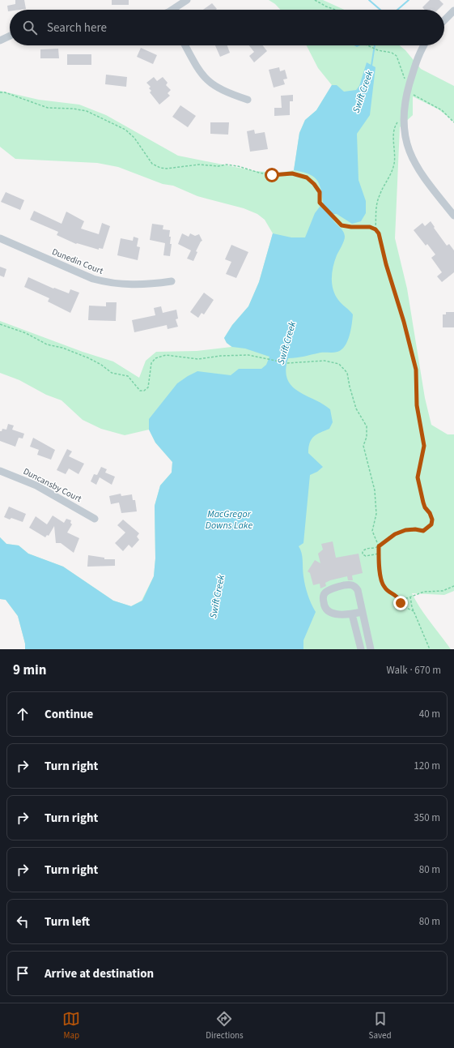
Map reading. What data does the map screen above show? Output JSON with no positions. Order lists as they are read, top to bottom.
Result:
{
  "streets": {
    "street": ["Dunedin Court", "Duncansby Court"]
  },
  "water": ["Swift Creek", "MacGregor Downs Lake"],
  "page": {
    "search": "Search here",
    "heading": ["9 min", "Walk · 670 m"],
    "list": [
      ["Continue", "40 m"],
      ["Turn right", "120 m"],
      ["Turn right", "350 m"],
      ["Turn right", "80 m"],
      ["Turn left", "80 m"],
      "Arrive at destination"
    ],
    "nav": ["Map", "Directions", "Saved"]
  }
}
